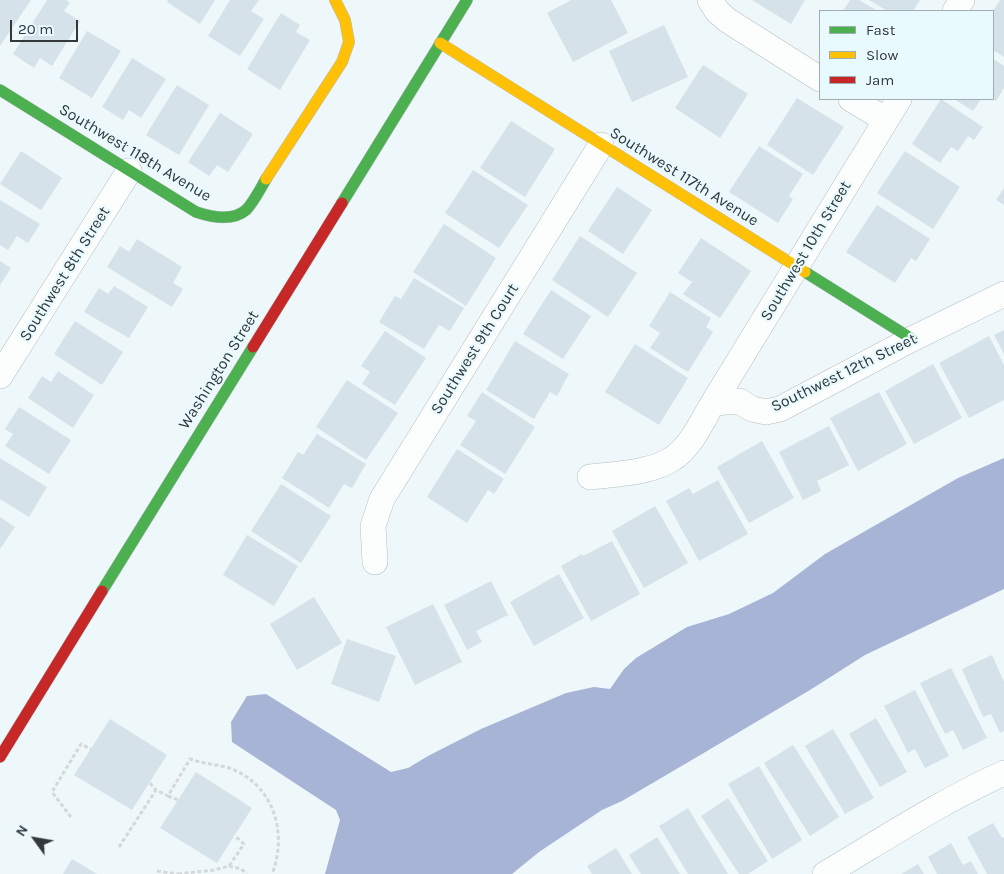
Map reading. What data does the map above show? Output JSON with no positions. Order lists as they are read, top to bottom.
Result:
{
  "streets": {
    "street": [
      "Southwest 118th Avenue",
      "Southwest 117th Avenue",
      "Southwest 10th Street",
      "Southwest 8th Street",
      "Southwest 9th Court",
      "Washington Street",
      "Southwest 12th Street"
    ]
  },
  "crossings": [
    ["Southwest 118th Avenue", "Southwest 8th Street"],
    ["Southwest 117th Avenue", "Southwest 10th Street"],
    ["Southwest 117th Avenue", "Southwest 9th Court"],
    ["Southwest 117th Avenue", "Washington Street"],
    ["Southwest 117th Avenue", "Southwest 12th Street"],
    ["Southwest 10th Street", "Southwest 12th Street"]
  ],
  "legend": ["Fast", "Slow", "Jam"],
  "scale_bar": "20 m",
  "north": "top left"
}
